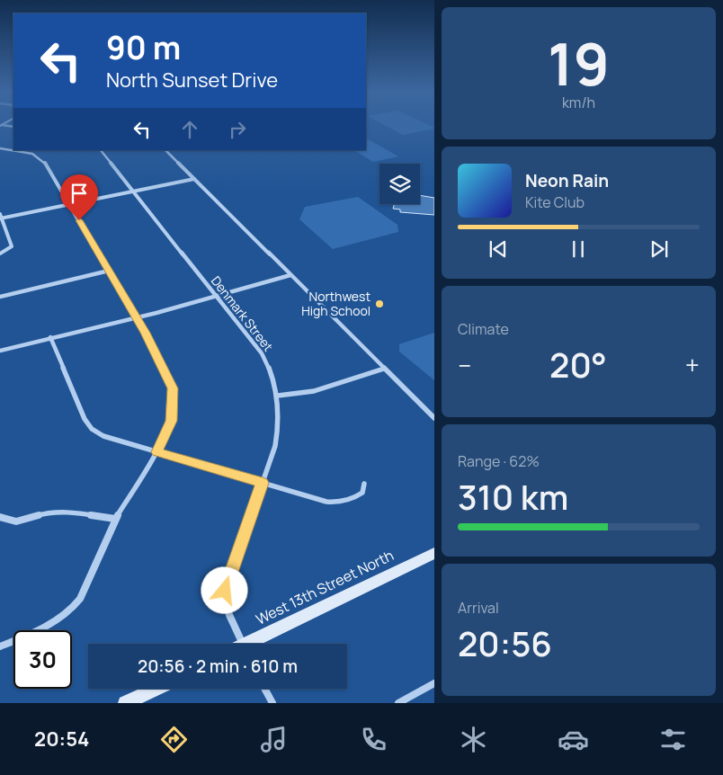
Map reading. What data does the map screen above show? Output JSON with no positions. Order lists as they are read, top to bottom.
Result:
{
  "streets": {
    "street": ["Denmark Street", "West 13th Street North"]
  },
  "places": ["Northwest High School"],
  "page": {
    "tile": [
      ["19", "km/h"],
      "Climate",
      ["Range · 62%", "310 km"],
      ["Arrival", "20:56"]
    ],
    "turn": ["90 m", "North Sunset Drive"],
    "song": ["Neon Rain", "Kite Club"],
    "heat": ["−", "20°", "+"],
    "limit": "30",
    "trip": "20:56 · 2 min · 610 m",
    "tabs": "20:54"
  }
}
